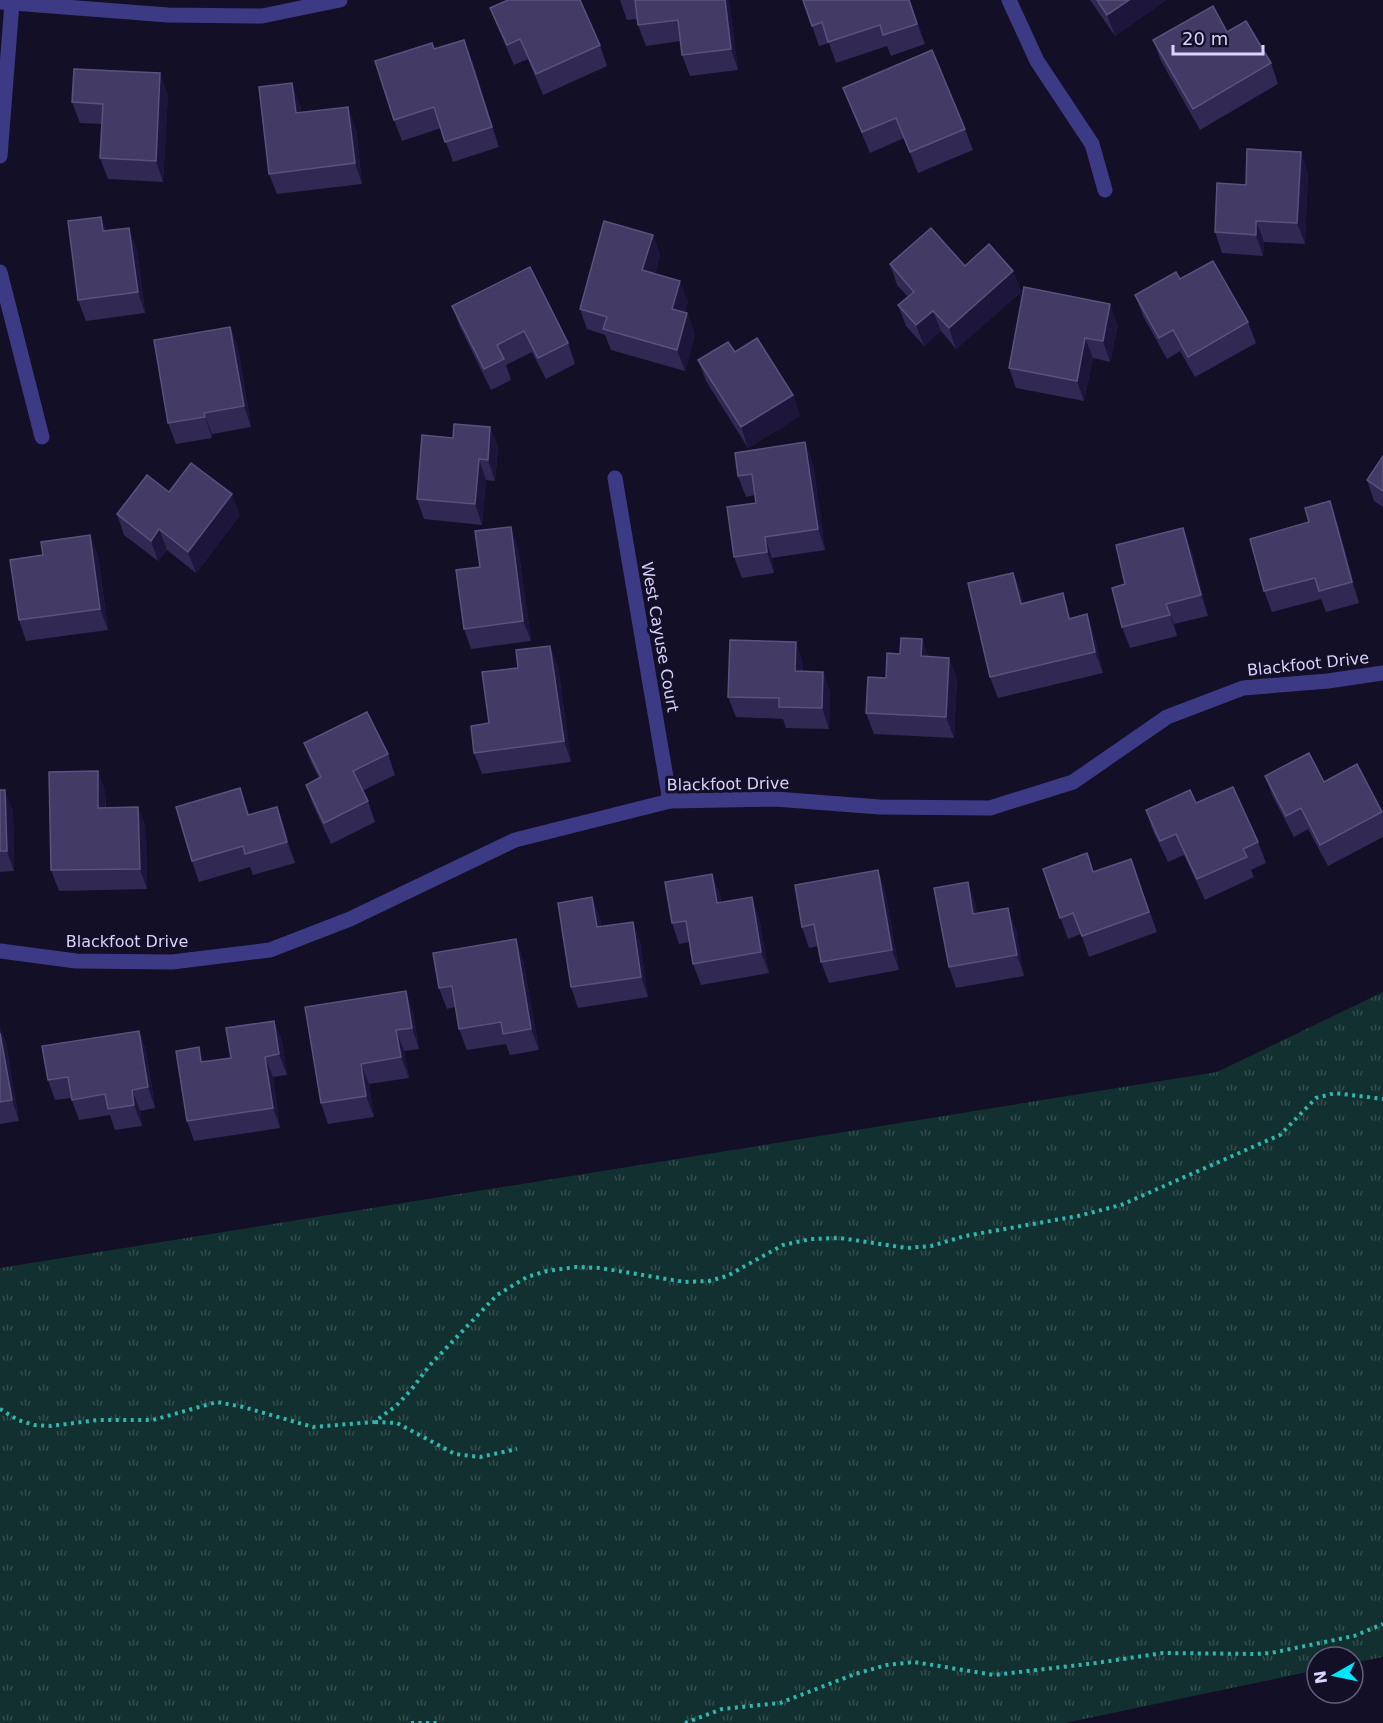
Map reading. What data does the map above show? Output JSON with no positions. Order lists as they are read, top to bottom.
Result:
{
  "streets": {
    "street": ["West Cayuse Court", "Blackfoot Drive"]
  },
  "crossings": [
    ["West Cayuse Court", "Blackfoot Drive"]
  ],
  "scale_bar": "20 m",
  "north": "left"
}
